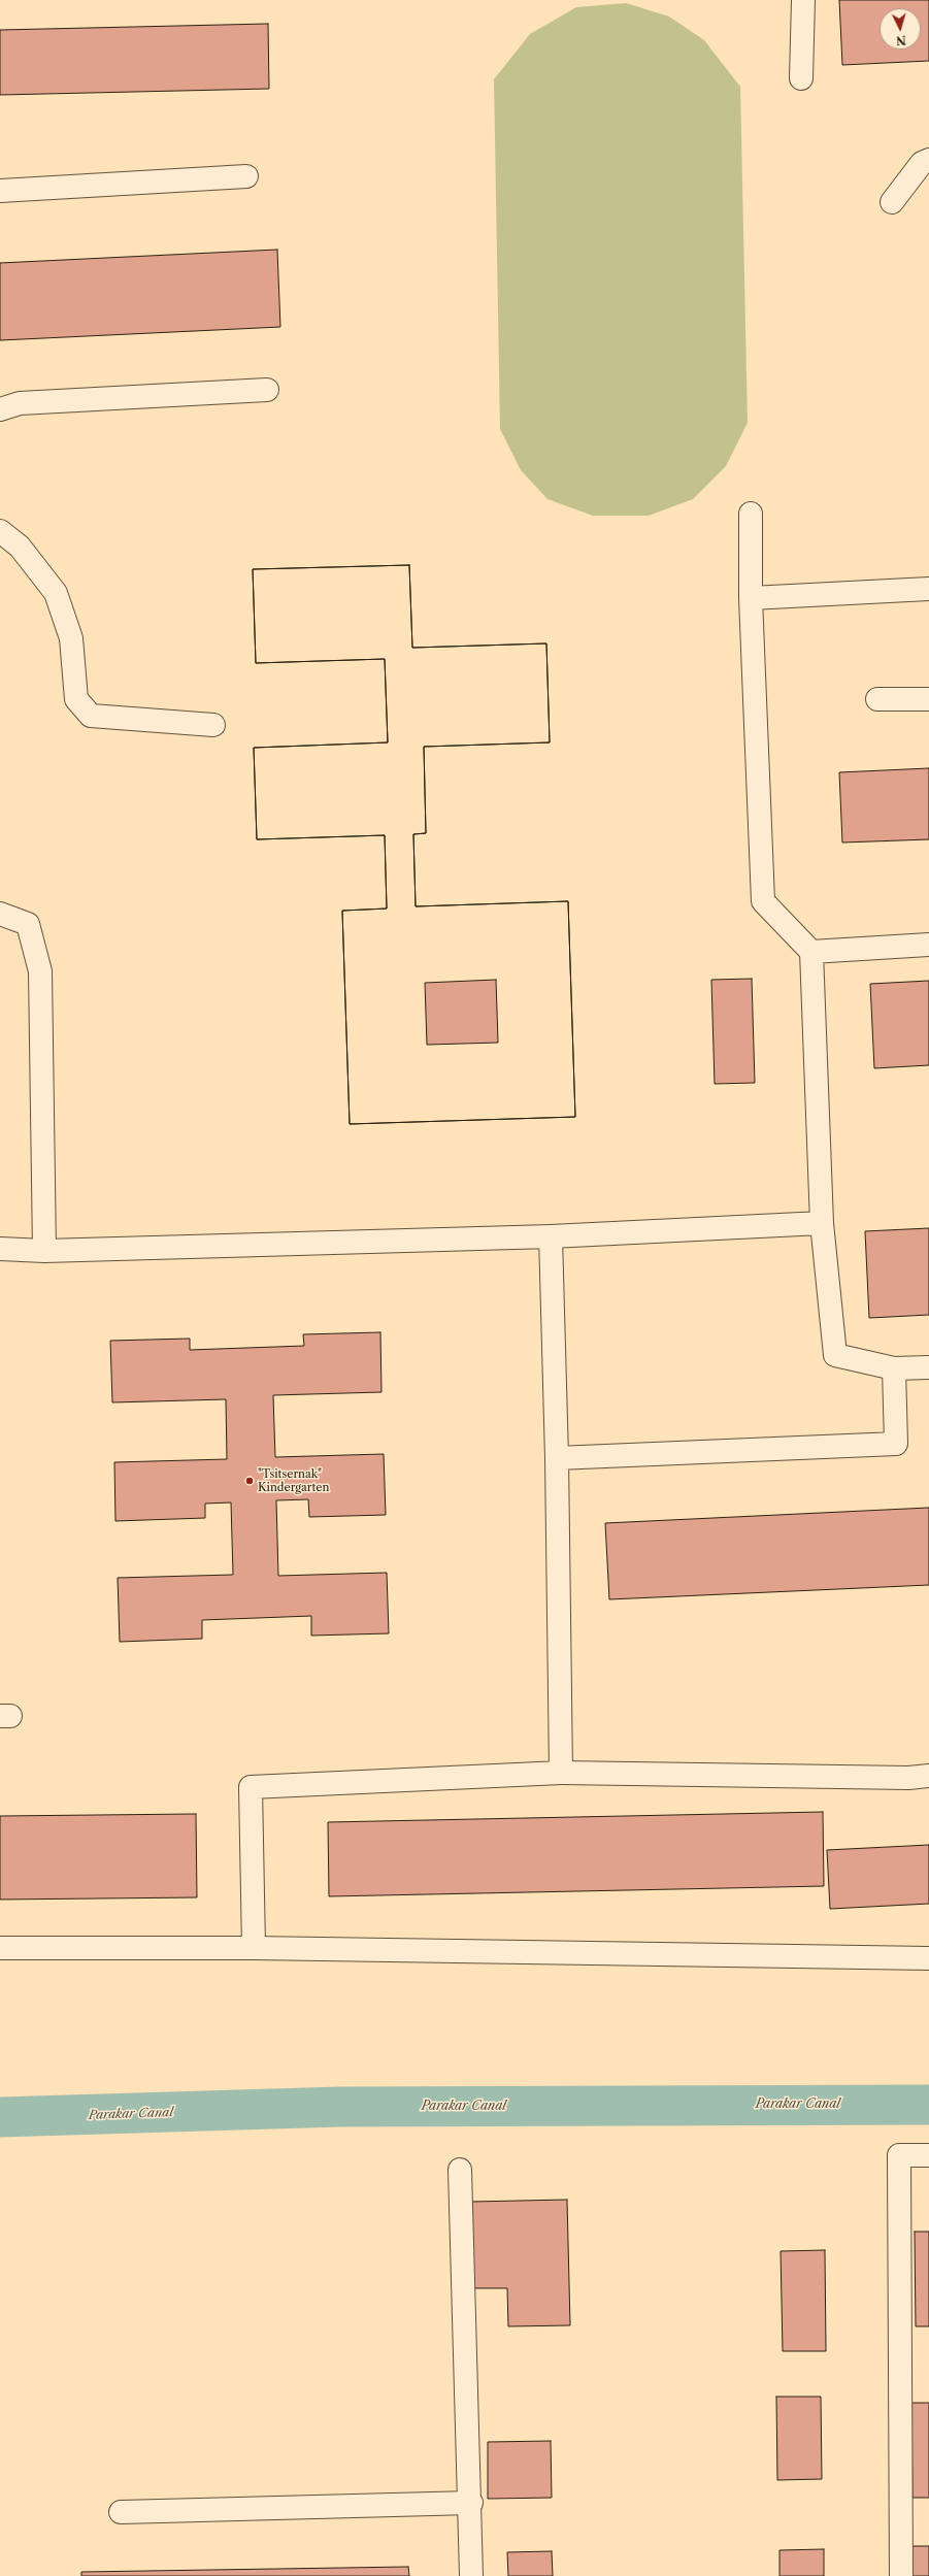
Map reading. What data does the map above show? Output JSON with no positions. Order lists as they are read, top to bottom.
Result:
{
  "water": ["Parakar Canal"],
  "places": ["\"Tsitsernak\" Kindergarten"],
  "north": "bottom"
}
